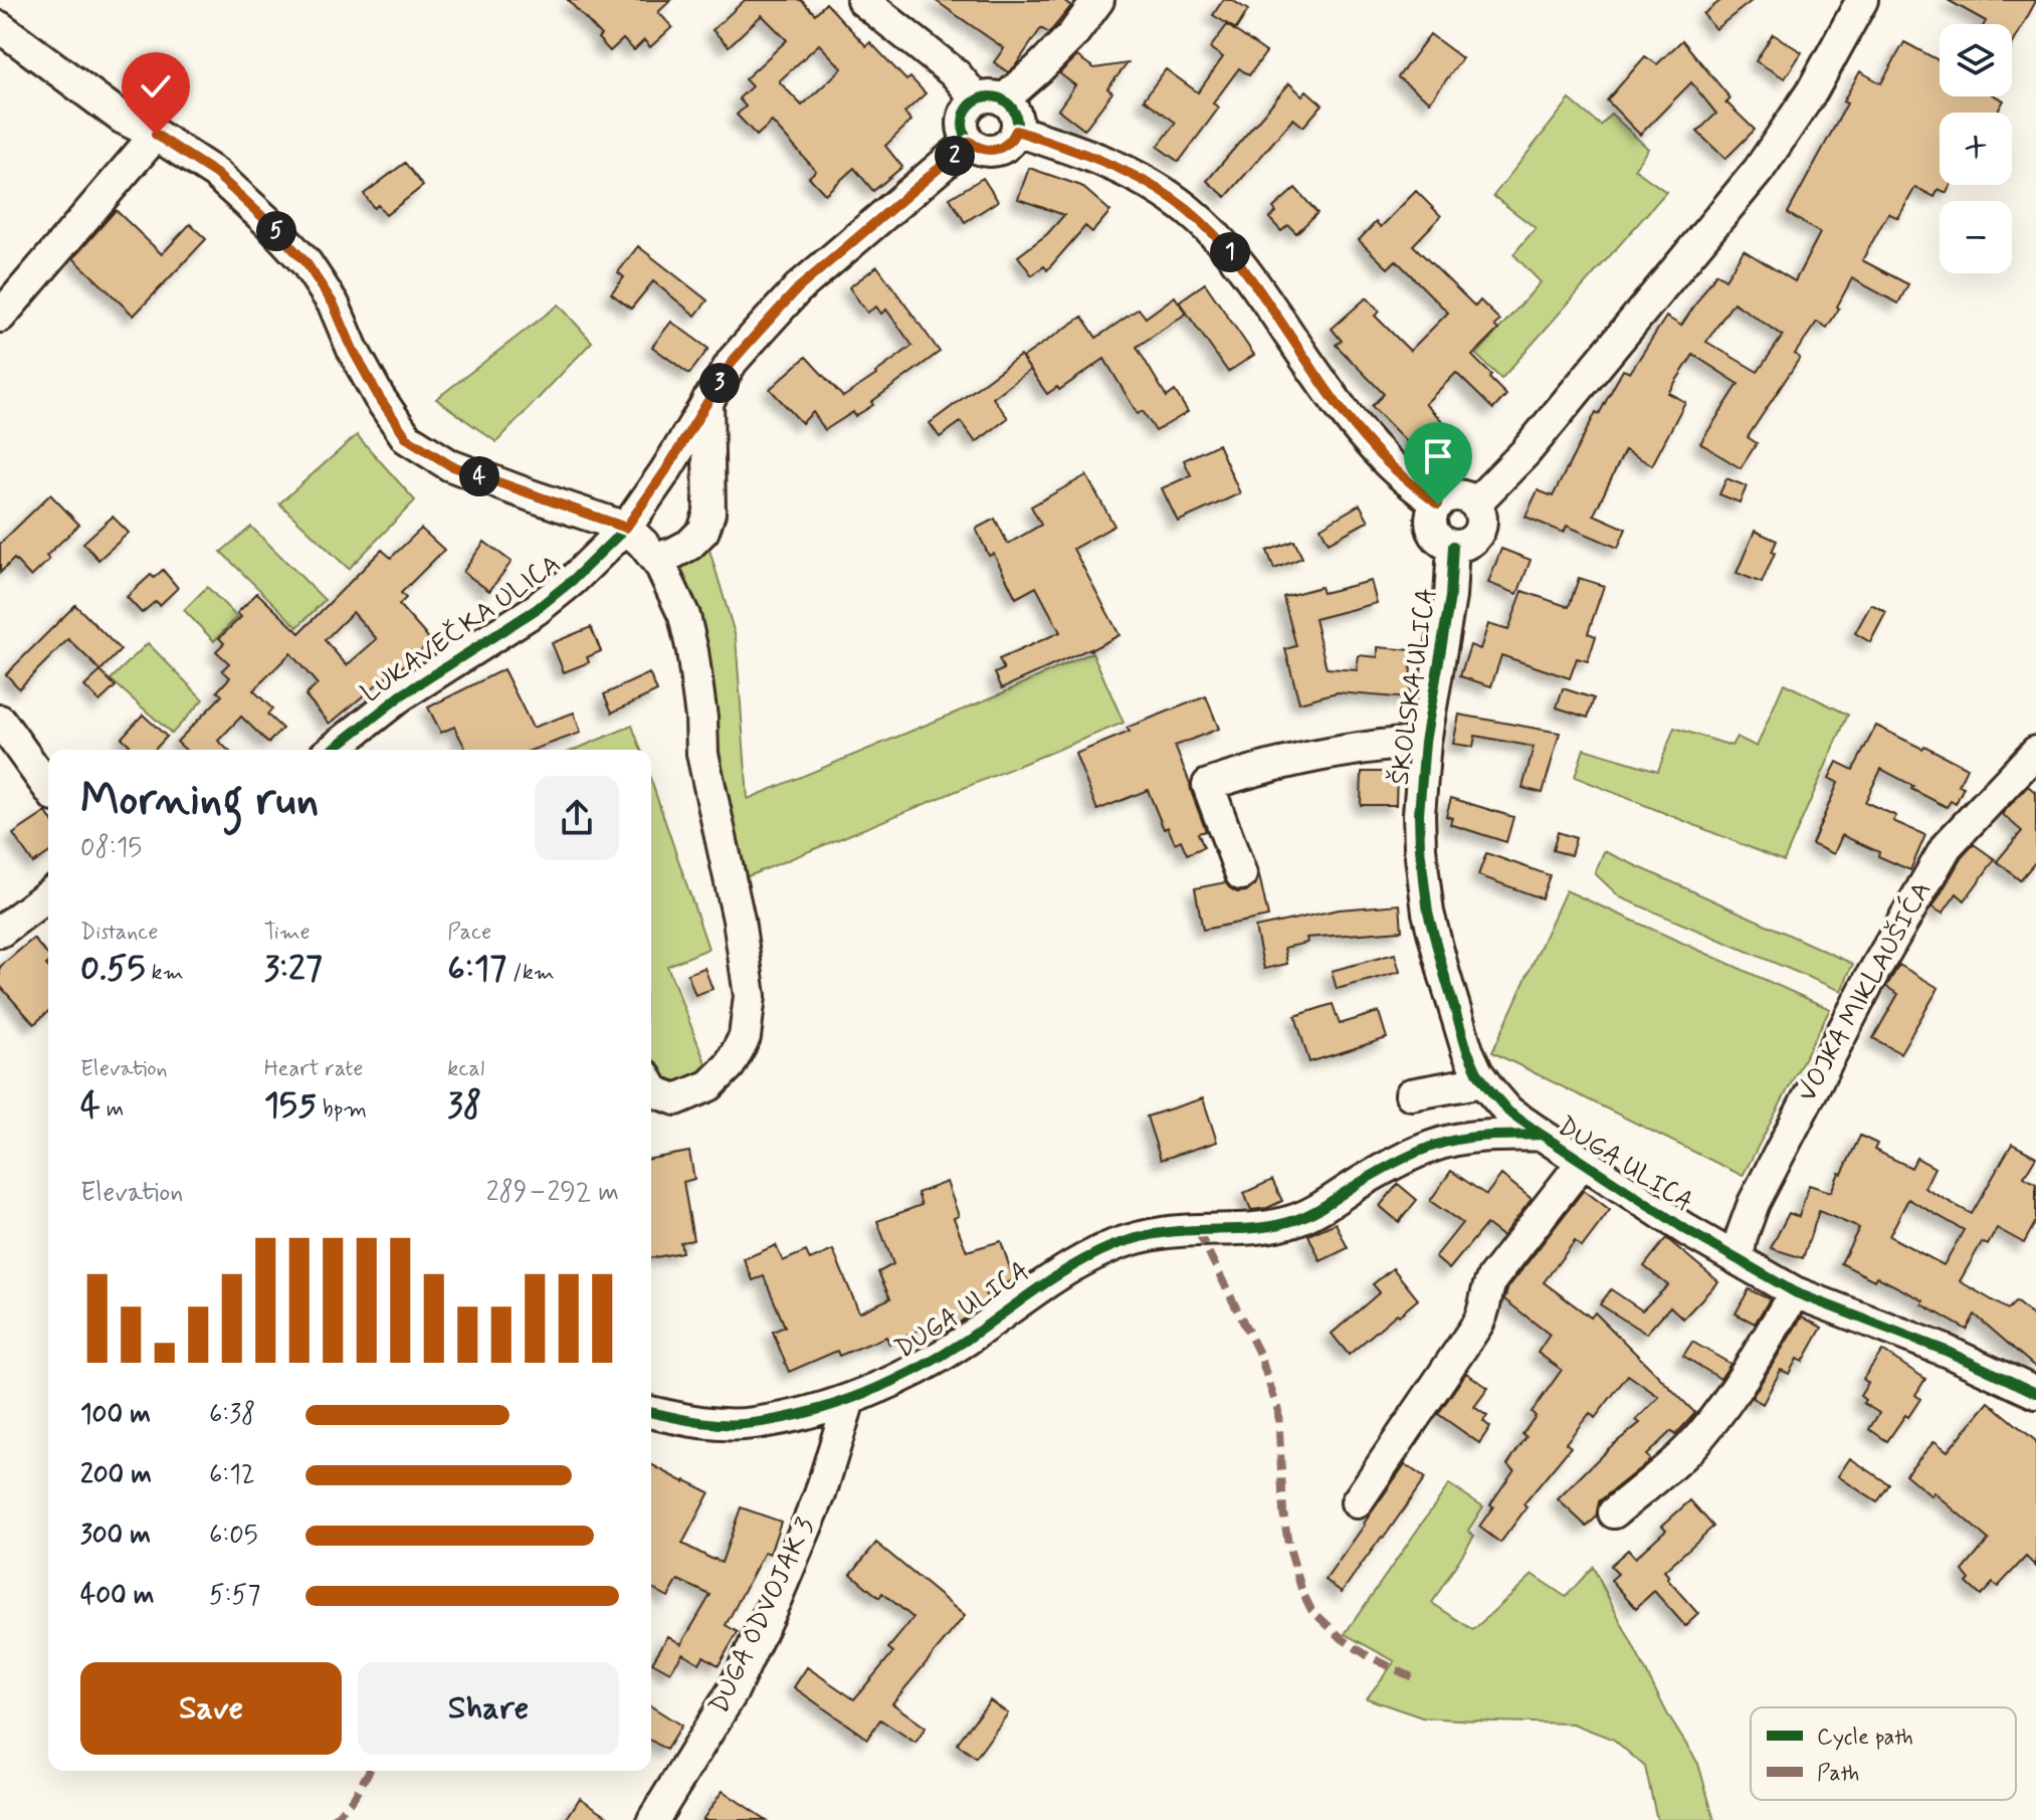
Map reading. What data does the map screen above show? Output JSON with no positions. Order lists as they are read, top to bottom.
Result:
{
  "streets": {
    "street": [
      "LUKAVEČKA ULICA",
      "ŠKOLSKA ULICA",
      "VOJKA MIKLAUŠIĆA",
      "DUGA ULICA",
      "DUGA ODVOJAK 3"
    ]
  },
  "crossings": [
    ["ŠKOLSKA ULICA", "DUGA ULICA"],
    ["VOJKA MIKLAUŠIĆA", "DUGA ULICA"],
    ["DUGA ULICA", "DUGA ODVOJAK 3"]
  ],
  "legend": ["Cycle path", "Path"],
  "page": {
    "map_buttons": ["+", "−"],
    "pins": [
      "2",
      "5",
      "1",
      "3",
      "4"
    ],
    "heading": ["Morning run", "08:15"],
    "stats": [
      ["Distance", "0.55 km"],
      ["Time", "3:27"],
      ["Pace", "6:17 /km"],
      ["Elevation", "4 m"],
      ["Heart rate", "155 bpm"],
      ["kcal", "38"]
    ],
    "chart": ["Elevation", "289–292 m"],
    "list": [
      {
        "name": "100 m",
        "note": "6:38"
      },
      {
        "name": "200 m",
        "note": "6:12"
      },
      {
        "name": "300 m",
        "note": "6:05"
      },
      {
        "name": "400 m",
        "note": "5:57"
      }
    ],
    "buttons": ["Save", "Share"]
  }
}
